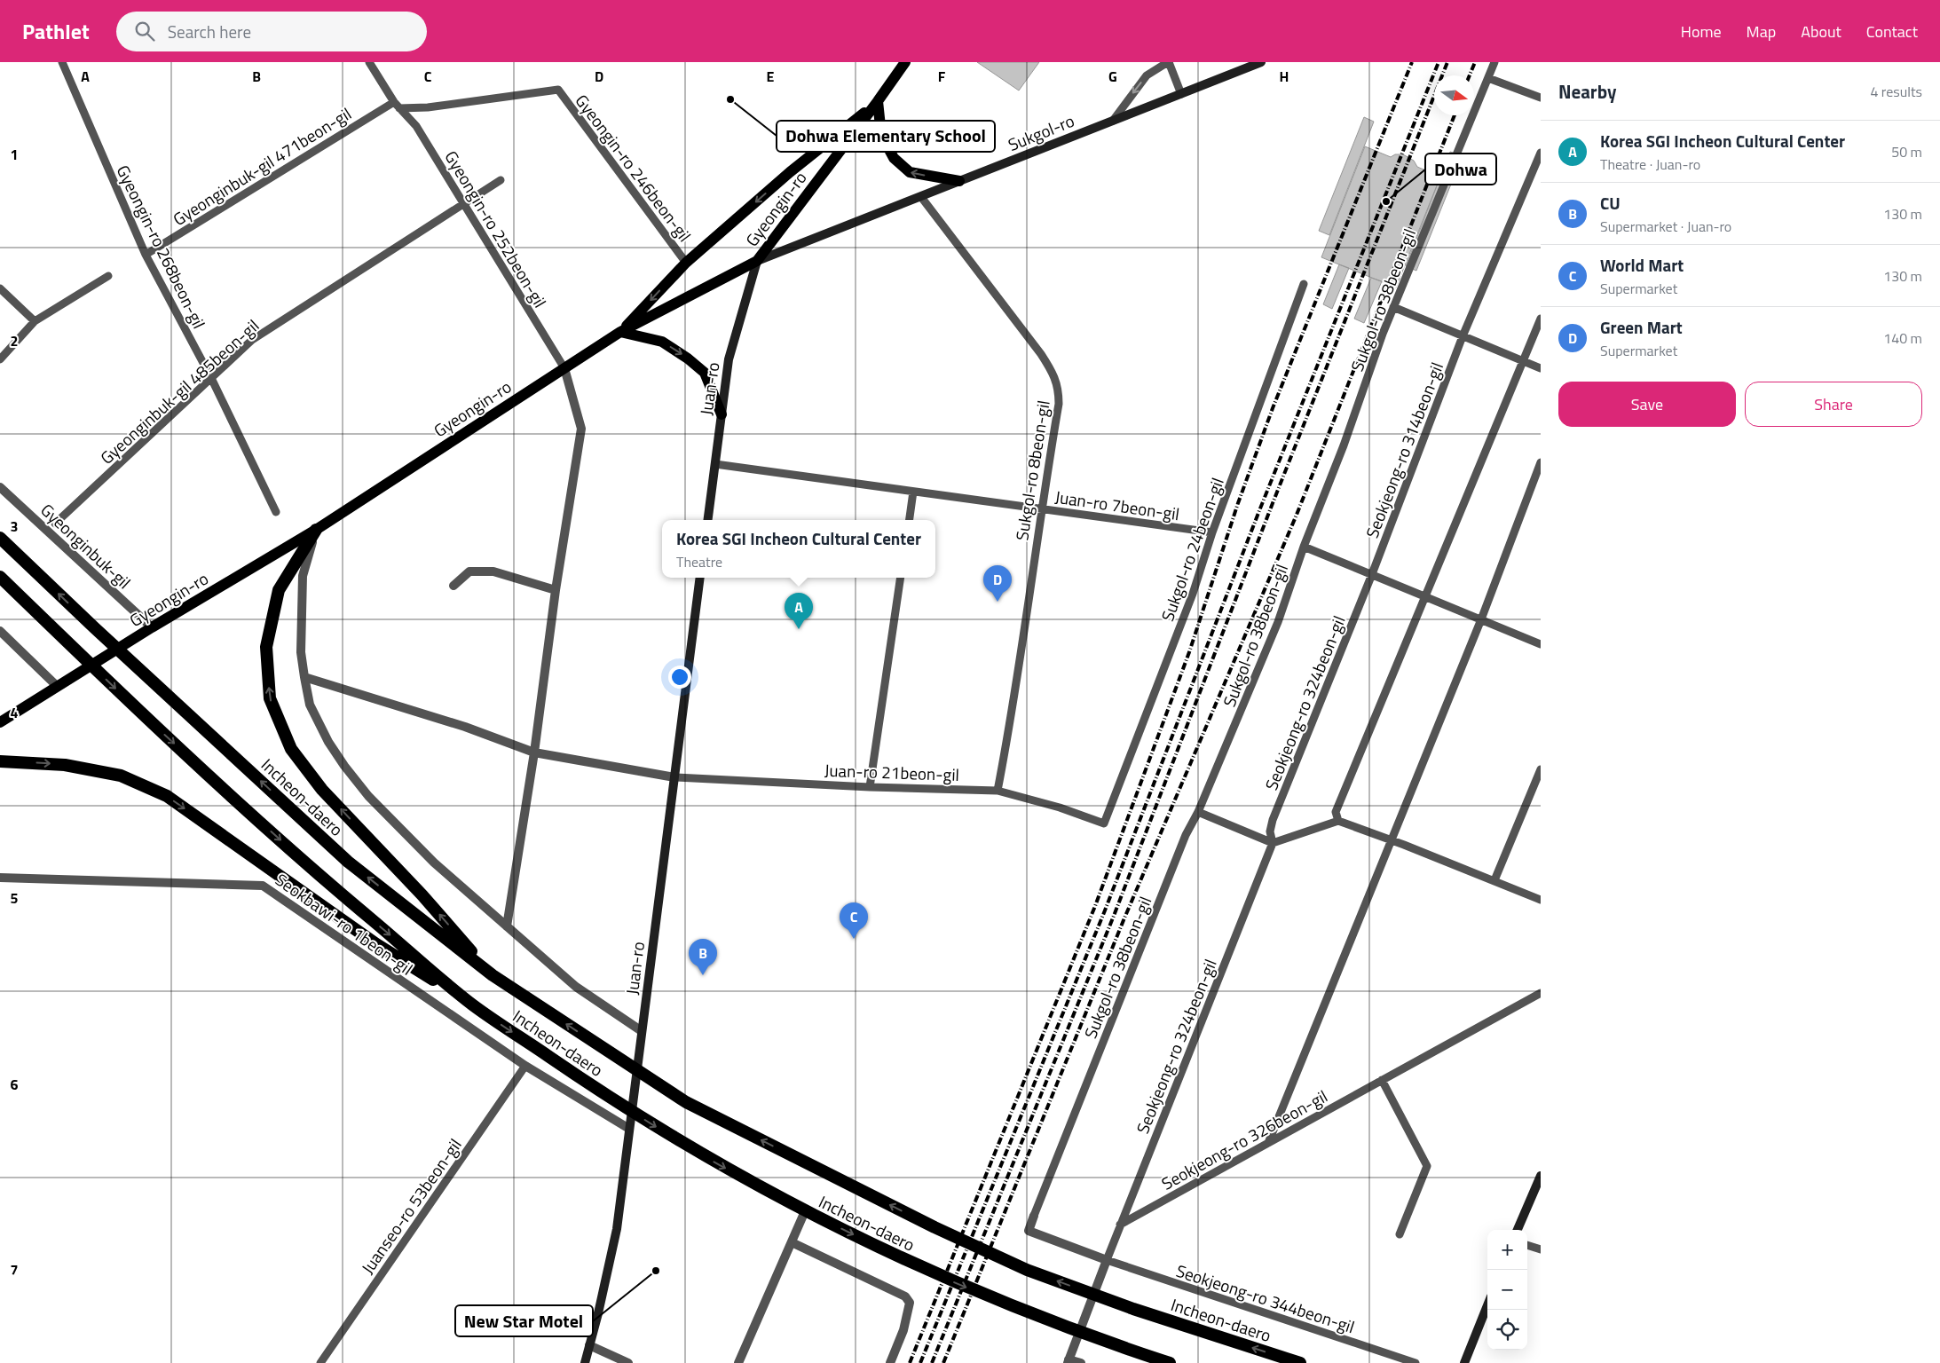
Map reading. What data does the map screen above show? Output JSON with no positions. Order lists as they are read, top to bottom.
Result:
{
  "streets": {
    "highway": ["Incheon-daero"],
    "main road": ["Sukgol-ro", "Gyeongin-ro", "Juan-ro"],
    "street": ["Gyeonginbuk-gil", "Seokbawi-ro 1beon-gil"],
    "lane": [
      "Gyeonginbuk-gil 471beon-gil",
      "Gyeongin-ro 246beon-gil",
      "Gyeongin-ro 252beon-gil",
      "Gyeongin-ro 268beon-gil",
      "Sukgol-ro 38beon-gil",
      "Gyeonginbuk-gil 485beon-gil",
      "Seokjeong-ro 314beon-gil",
      "Sukgol-ro 8beon-gil",
      "Juan-ro 7beon-gil",
      "Sukgol-ro 24beon-gil",
      "Seokjeong-ro 324beon-gil",
      "Juan-ro 21beon-gil",
      "Seokjeong-ro 326beon-gil",
      "Juanseo-ro 53beon-gil",
      "Seokjeong-ro 344beon-gil"
    ]
  },
  "crossings": [
    ["Sukgol-ro", "Gyeongin-ro"],
    ["Sukgol-ro", "Juan-ro"],
    ["Sukgol-ro", "Sukgol-ro 8beon-gil"],
    ["Gyeonginbuk-gil 471beon-gil", "Gyeongin-ro 246beon-gil"],
    ["Gyeonginbuk-gil 471beon-gil", "Gyeongin-ro 252beon-gil"],
    ["Gyeonginbuk-gil 471beon-gil", "Gyeongin-ro 268beon-gil"],
    ["Gyeongin-ro 246beon-gil", "Gyeongin-ro 252beon-gil"],
    ["Gyeongin-ro", "Gyeongin-ro 252beon-gil"],
    ["Gyeongin-ro", "Juan-ro"],
    ["Gyeongin-ro", "Gyeonginbuk-gil"],
    ["Gyeongin-ro 252beon-gil", "Gyeonginbuk-gil 485beon-gil"],
    ["Gyeongin-ro 268beon-gil", "Gyeonginbuk-gil 485beon-gil"],
    ["Juan-ro", "Juan-ro 7beon-gil"],
    ["Juan-ro", "Juan-ro 21beon-gil"],
    ["Juan-ro", "Seokbawi-ro 1beon-gil"],
    ["Seokjeong-ro 314beon-gil", "Seokjeong-ro 324beon-gil"],
    ["Sukgol-ro 8beon-gil", "Juan-ro 7beon-gil"],
    ["Sukgol-ro 8beon-gil", "Juan-ro 21beon-gil"],
    ["Juan-ro 7beon-gil", "Sukgol-ro 24beon-gil"],
    ["Sukgol-ro 24beon-gil", "Juan-ro 21beon-gil"],
    ["Seokjeong-ro 324beon-gil", "Seokjeong-ro 326beon-gil"],
    ["Seokjeong-ro 324beon-gil", "Seokjeong-ro 344beon-gil"],
    ["Seokbawi-ro 1beon-gil", "Juanseo-ro 53beon-gil"]
  ],
  "places": ["Dohwa Elementary School", "Dohwa", "New Star Motel"],
  "north": "right",
  "page": {
    "header": "Pathlet",
    "search": "Search here",
    "nav": [
      "Home",
      "Map",
      "About",
      "Contact"
    ],
    "heading": ["Nearby", "4 results"],
    "list": [
      {
        "mark": "A",
        "name": "Korea SGI Incheon Cultural Center",
        "note": "Theatre · Juan-ro",
        "value": "50 m"
      },
      {
        "mark": "B",
        "name": "CU",
        "note": "Supermarket · Juan-ro",
        "value": "130 m"
      },
      {
        "mark": "C",
        "name": "World Mart",
        "note": "Supermarket",
        "value": "130 m"
      },
      {
        "mark": "D",
        "name": "Green Mart",
        "note": "Supermarket",
        "value": "140 m"
      }
    ],
    "buttons": ["Save", "Share"],
    "popup": ["Korea SGI Incheon Cultural Center", "Theatre"],
    "pins": [
      "D",
      "A",
      "C",
      "B"
    ],
    "map_buttons": ["+", "−"]
  },
  "grid": {
    "columns": [
      "A",
      "B",
      "C",
      "D",
      "E",
      "F",
      "G",
      "H"
    ],
    "rows": [
      "1",
      "2",
      "3",
      "4",
      "5",
      "6",
      "7"
    ]
  }
}
